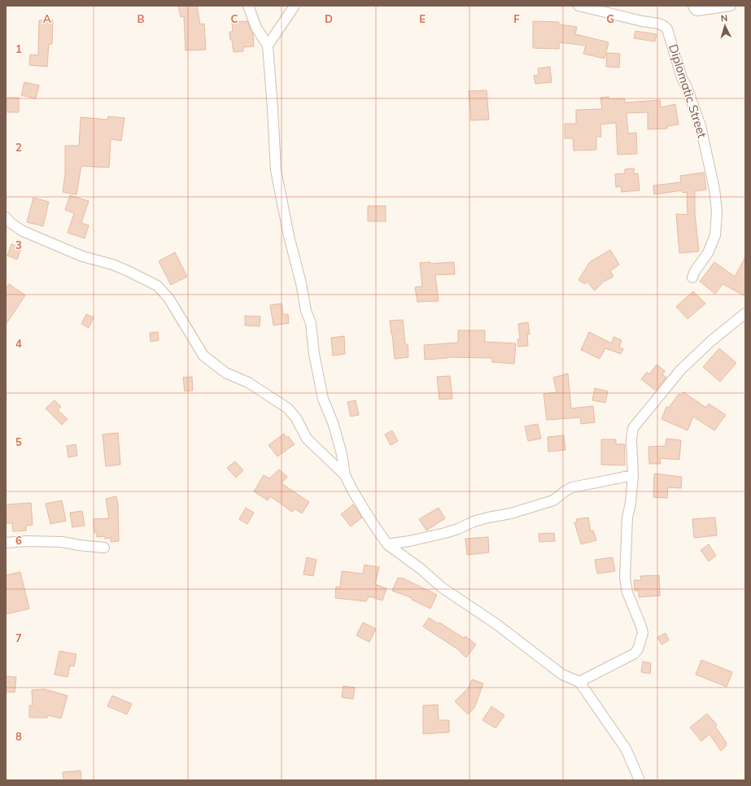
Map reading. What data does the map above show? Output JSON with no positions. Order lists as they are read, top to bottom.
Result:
{
  "streets": {
    "street": ["Diplomatic Street"]
  },
  "north": "top",
  "grid": {
    "columns": [
      "A",
      "B",
      "C",
      "D",
      "E",
      "F",
      "G"
    ],
    "rows": [
      "1",
      "2",
      "3",
      "4",
      "5",
      "6",
      "7",
      "8"
    ]
  }
}
